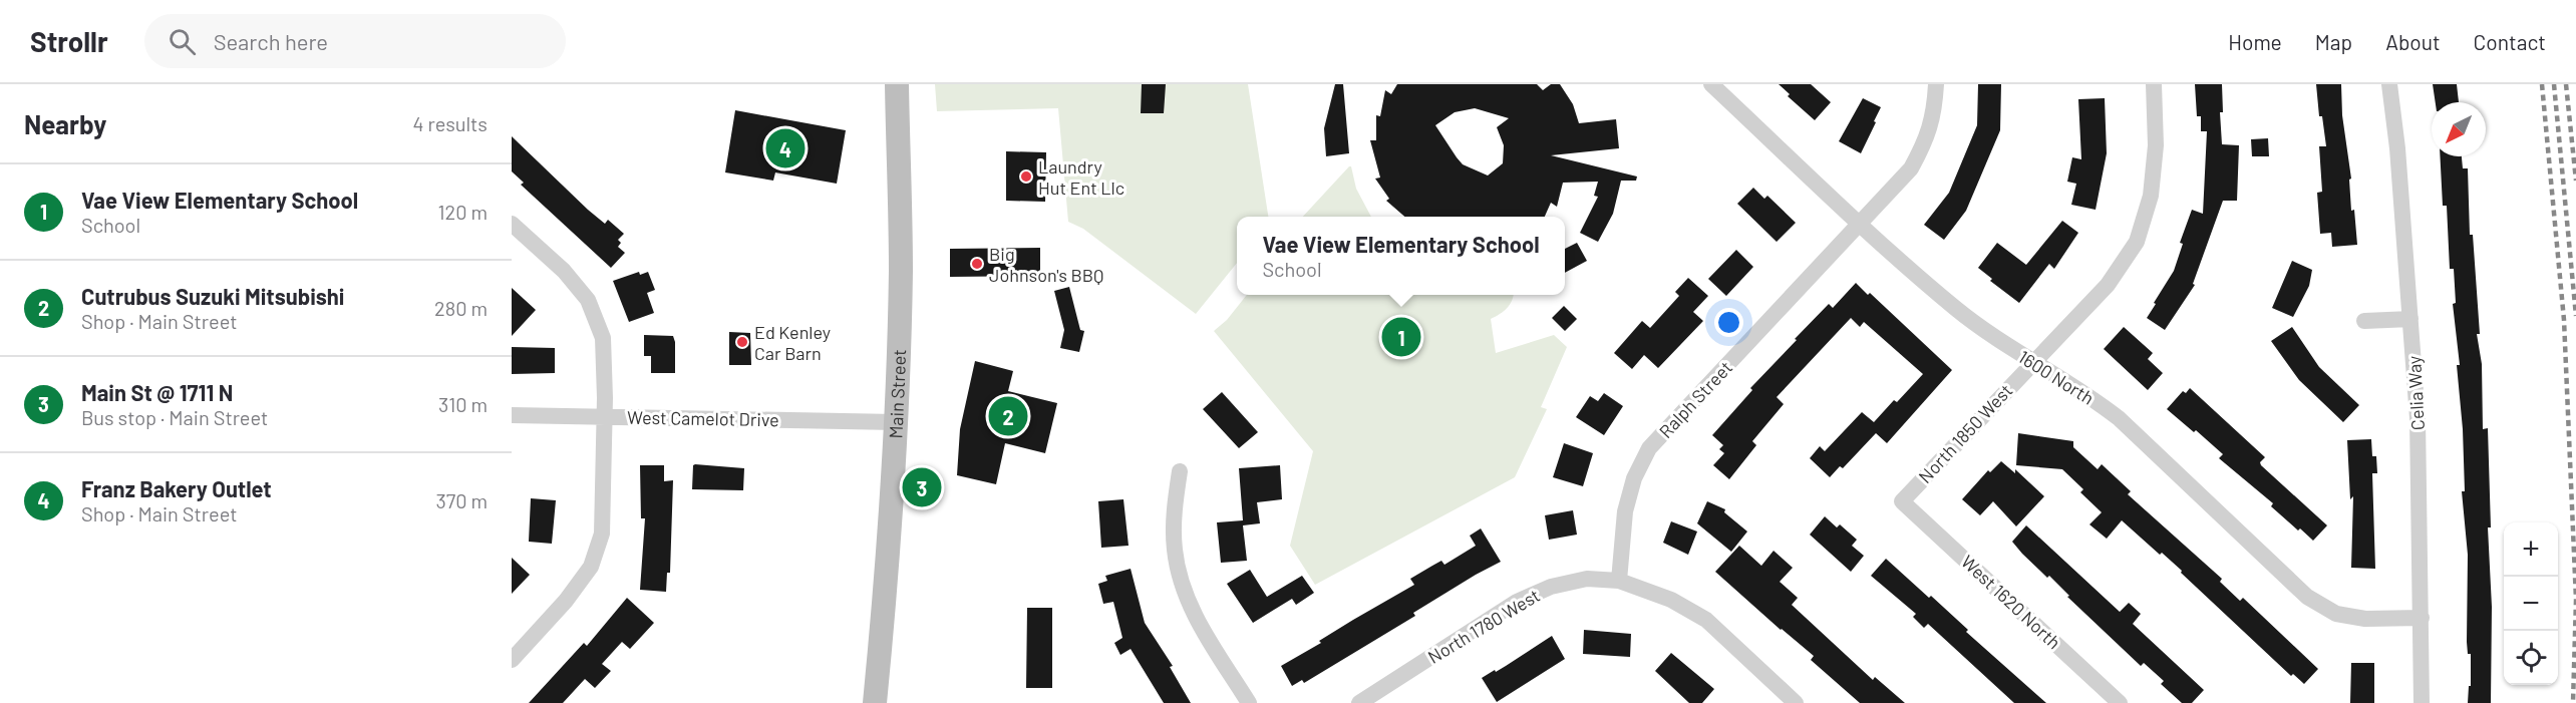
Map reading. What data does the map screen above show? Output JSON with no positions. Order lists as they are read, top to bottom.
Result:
{
  "streets": {
    "main road": ["Main Street"],
    "street": [
      "1600 North",
      "Celia Way",
      "Ralph Street",
      "West Camelot Drive",
      "North 1850 West",
      "West 1620 North",
      "North 1780 West"
    ]
  },
  "crossings": [
    ["1600 North", "Celia Way"],
    ["1600 North", "Ralph Street"],
    ["1600 North", "North 1850 West"],
    ["Main Street", "West Camelot Drive"],
    ["Ralph Street", "North 1780 West"],
    ["North 1850 West", "West 1620 North"]
  ],
  "places": ["Laundry Hut Ent Llc", "Big Johnson's BBQ", "Ed Kenley Car Barn"],
  "north": "bottom left",
  "page": {
    "header": "Strollr",
    "search": "Search here",
    "nav": [
      "Home",
      "Map",
      "About",
      "Contact"
    ],
    "heading": ["Nearby", "4 results"],
    "pins": [
      "4",
      "1",
      "2",
      "3"
    ],
    "list": [
      {
        "mark": "1",
        "name": "Vae View Elementary School",
        "note": "School",
        "value": "120 m"
      },
      {
        "mark": "2",
        "name": "Cutrubus Suzuki Mitsubishi",
        "note": "Shop · Main Street",
        "value": "280 m"
      },
      {
        "mark": "3",
        "name": "Main St @ 1711 N",
        "note": "Bus stop · Main Street",
        "value": "310 m"
      },
      {
        "mark": "4",
        "name": "Franz Bakery Outlet",
        "note": "Shop · Main Street",
        "value": "370 m"
      }
    ],
    "popup": ["Vae View Elementary School", "School"],
    "map_buttons": ["+", "−"]
  }
}
